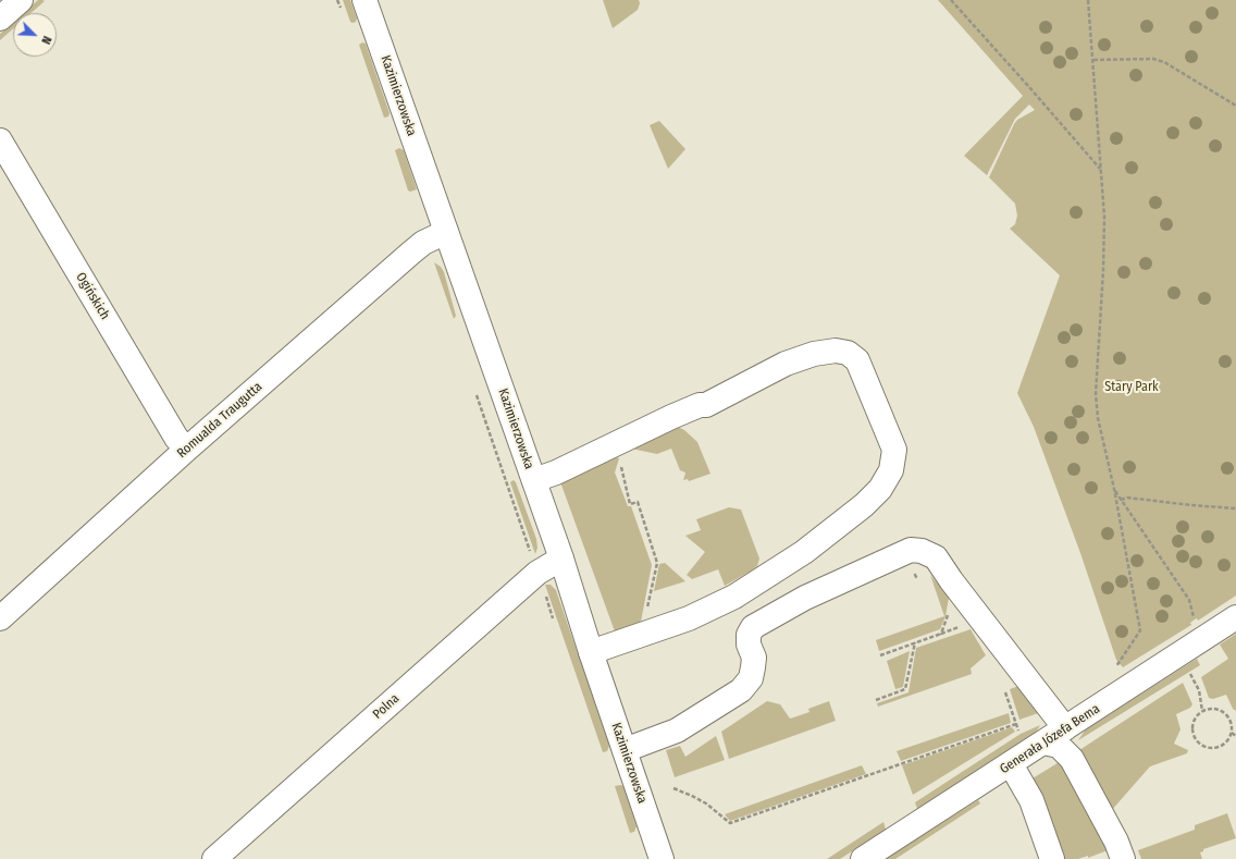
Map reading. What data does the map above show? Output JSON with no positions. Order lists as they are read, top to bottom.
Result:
{
  "streets": {
    "street": [
      "Kazimierzowska",
      "Ogińskich",
      "Romualda Traugutta",
      "Polna",
      "Generała Józefa Bema"
    ]
  },
  "crossings": [
    ["Kazimierzowska", "Romualda Traugutta"],
    ["Kazimierzowska", "Polna"],
    ["Ogińskich", "Romualda Traugutta"]
  ],
  "parks": ["Stary Park"],
  "north": "bottom right"
}
